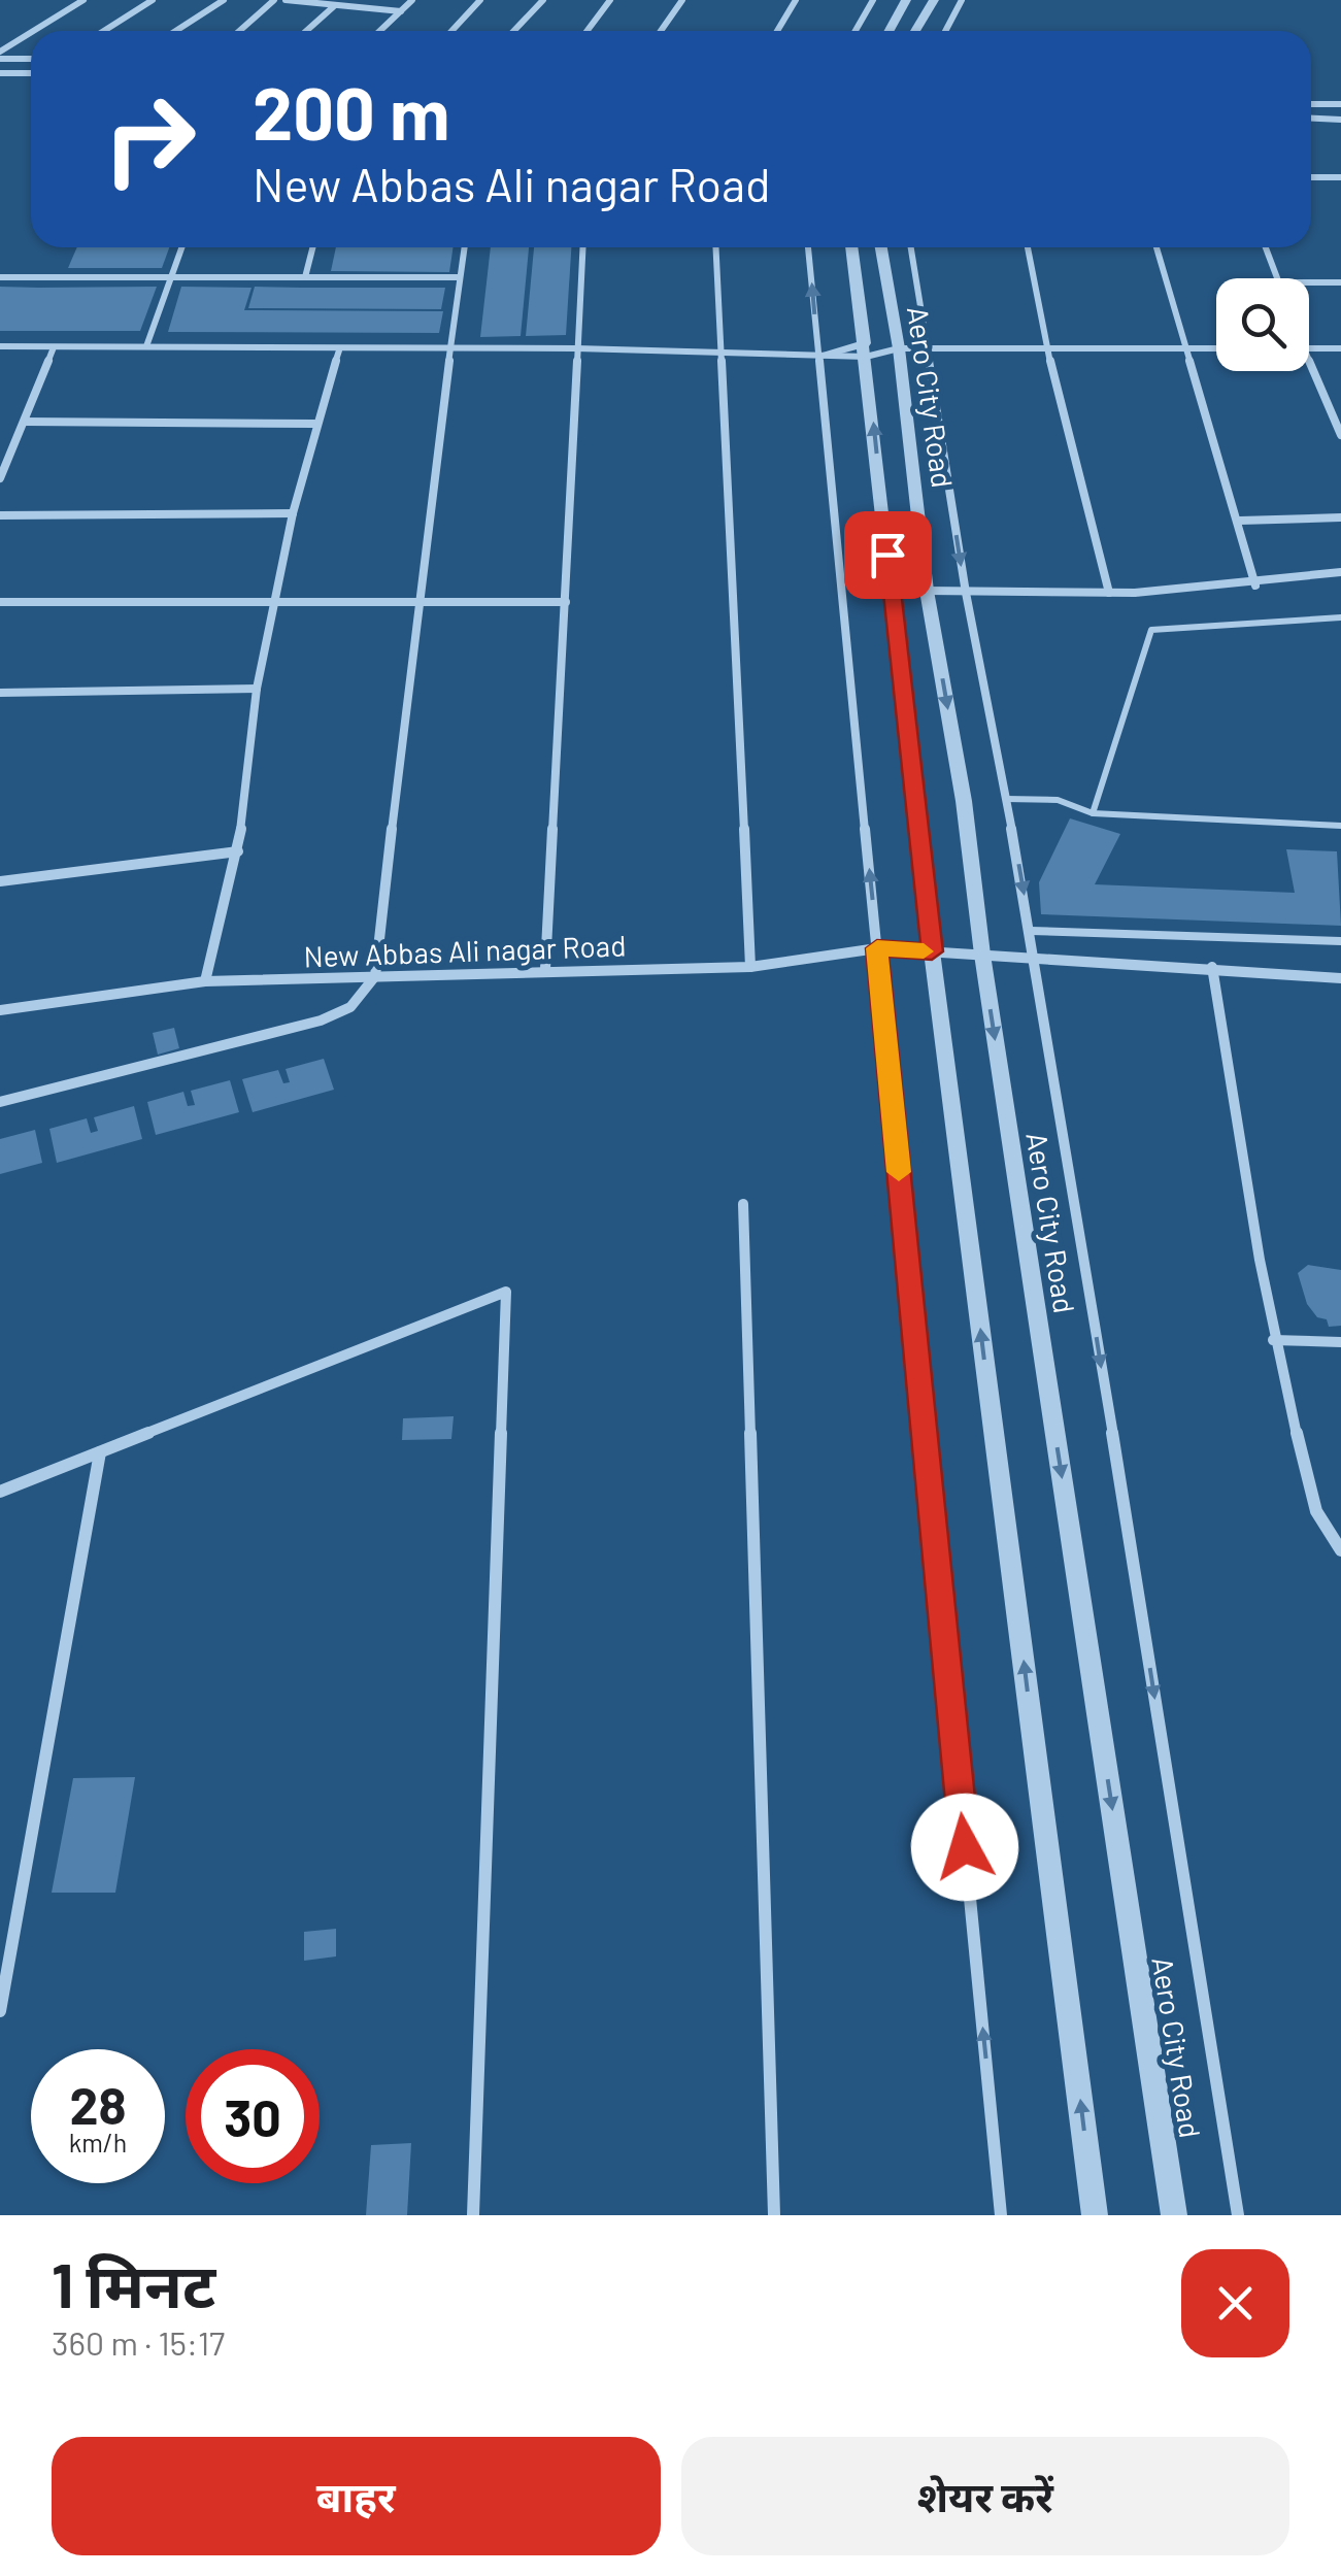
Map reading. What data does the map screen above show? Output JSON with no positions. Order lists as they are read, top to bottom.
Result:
{
  "streets": {
    "street": ["Aero City Road", "New Abbas Ali nagar Road"]
  },
  "crossings": [
    ["Aero City Road", "New Abbas Ali nagar Road"]
  ],
  "page": {
    "turn": ["200 m", "New Abbas Ali nagar Road"],
    "speed": "28 km/h",
    "limit": "30",
    "heading": ["1 मिनट", "360 m · 15:17"],
    "buttons": ["बाहर", "शेयर करें"]
  }
}
